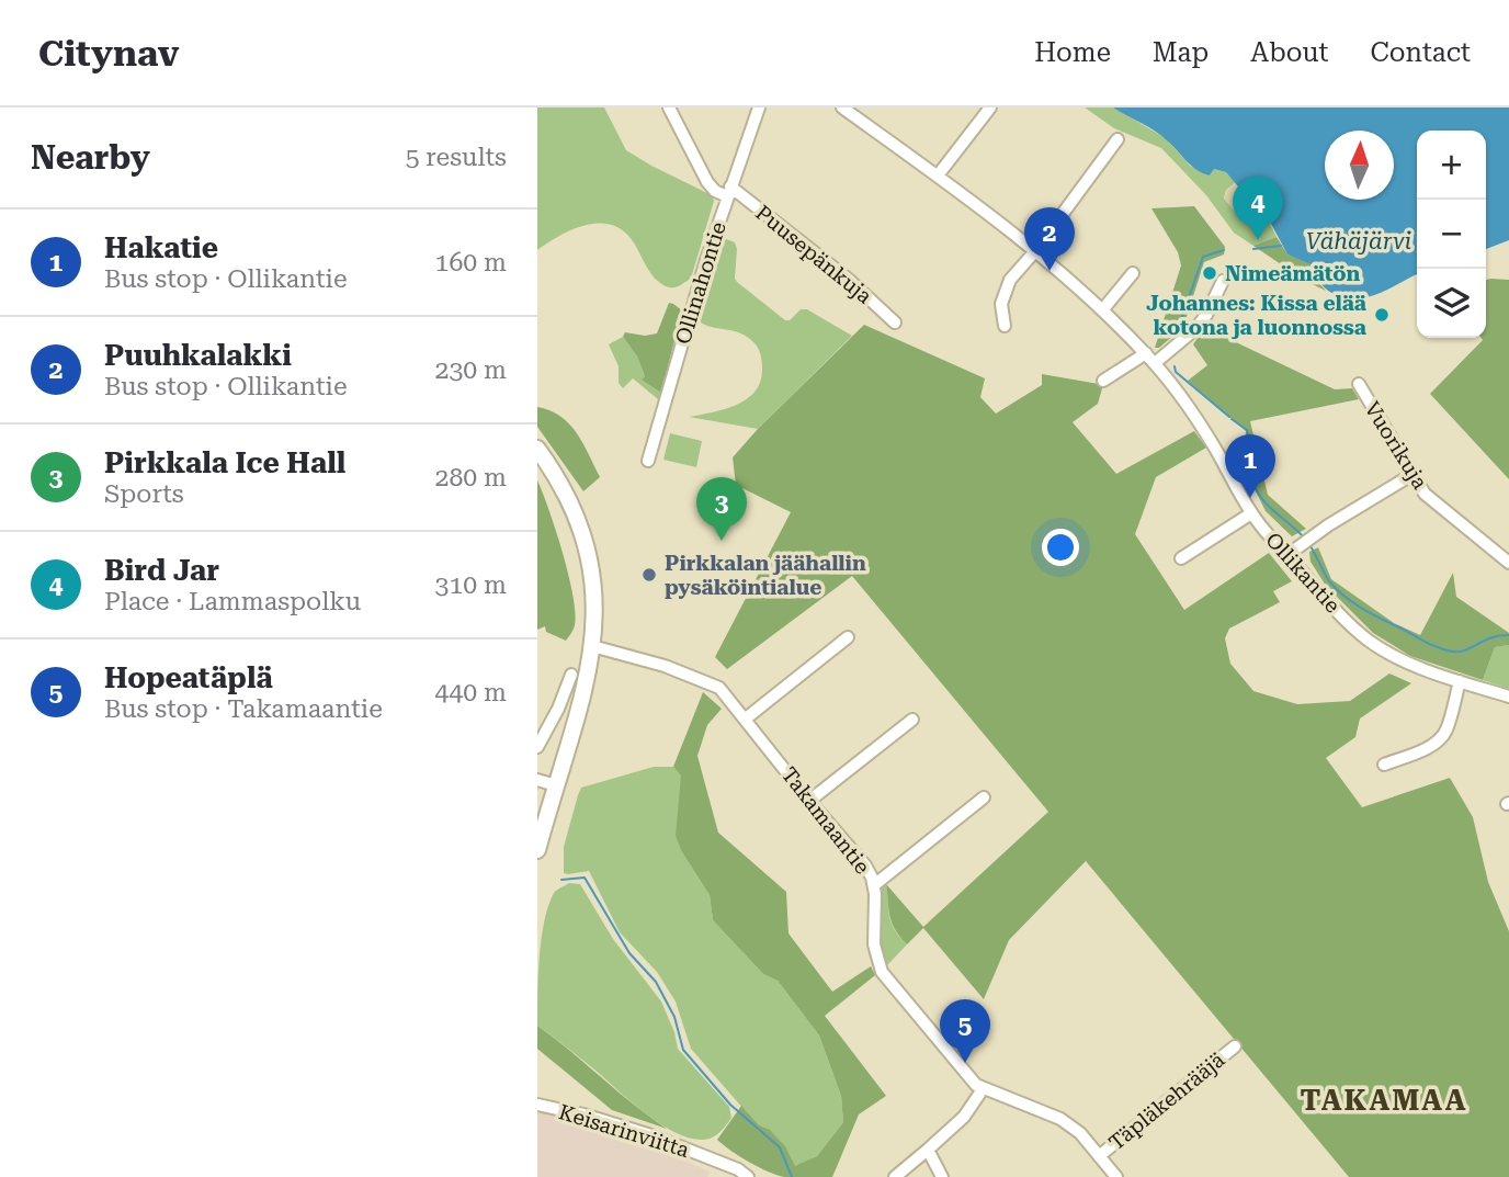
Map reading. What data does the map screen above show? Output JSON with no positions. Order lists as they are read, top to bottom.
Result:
{
  "streets": {
    "street": [
      "Puusepänkuja",
      "Ollinahontie",
      "Vuorikuja",
      "Ollikantie",
      "Takamaantie",
      "Täpläkehrääjä",
      "Keisarinviitta"
    ]
  },
  "crossings": [
    ["Puusepänkuja", "Ollinahontie"],
    ["Takamaantie", "Täpläkehrääjä"]
  ],
  "districts": ["TAKAMAA"],
  "water": ["Vähäjärvi"],
  "places": ["Nimeämätön", "Johannes: Kissa elää kotona ja luonnossa", "Pirkkalan jäähallin pysäköintialue"],
  "north": "top",
  "page": {
    "header": "Citynav",
    "nav": [
      "Home",
      "Map",
      "About",
      "Contact"
    ],
    "heading": ["Nearby", "5 results"],
    "map_buttons": ["+", "−"],
    "pins": [
      "4",
      "2",
      "1",
      "3",
      "5"
    ],
    "list": [
      {
        "mark": "1",
        "name": "Hakatie",
        "note": "Bus stop · Ollikantie",
        "value": "160 m"
      },
      {
        "mark": "2",
        "name": "Puuhkalakki",
        "note": "Bus stop · Ollikantie",
        "value": "230 m"
      },
      {
        "mark": "3",
        "name": "Pirkkala Ice Hall",
        "note": "Sports",
        "value": "280 m"
      },
      {
        "mark": "4",
        "name": "Bird Jar",
        "note": "Place · Lammaspolku",
        "value": "310 m"
      },
      {
        "mark": "5",
        "name": "Hopeatäplä",
        "note": "Bus stop · Takamaantie",
        "value": "440 m"
      }
    ]
  }
}
